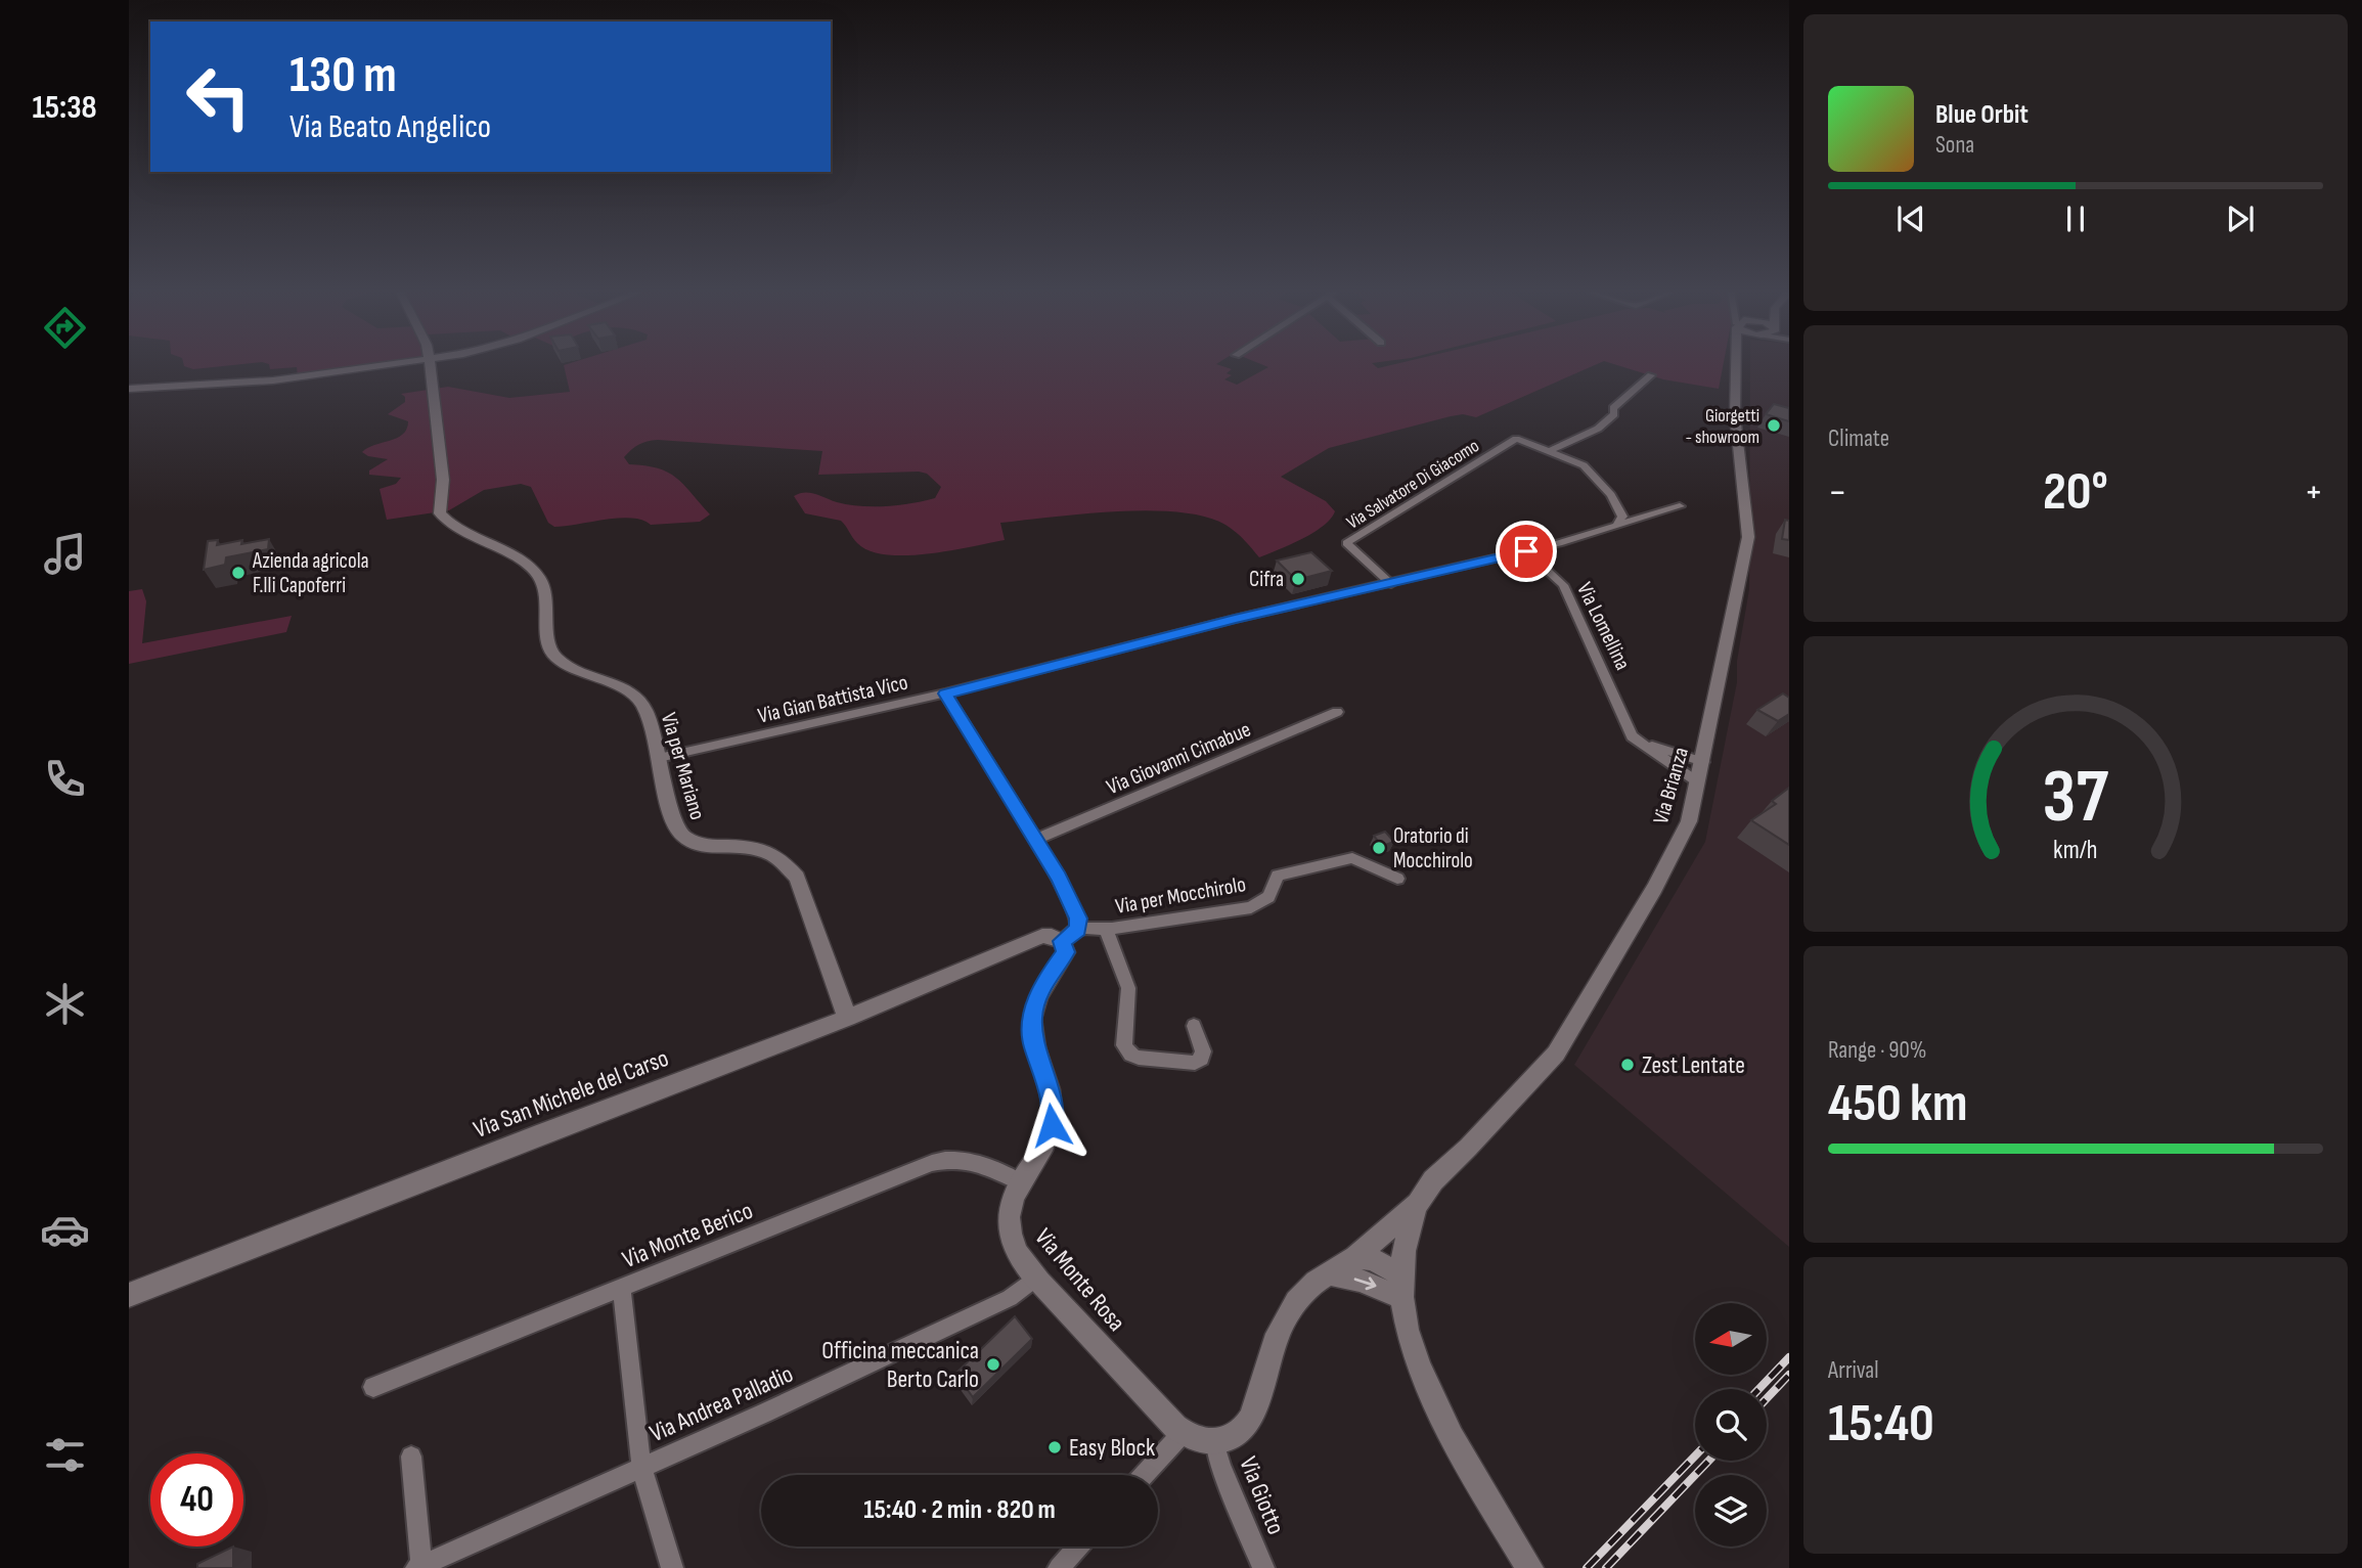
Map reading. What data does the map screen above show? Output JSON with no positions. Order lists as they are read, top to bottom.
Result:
{
  "streets": {
    "street": [
      "Via Salvatore Di Giacomo",
      "Via Lomellina",
      "Via Gian Battista Vico",
      "Via Giovanni Cimabue",
      "Via per Mariano",
      "Via Brianza",
      "Via per Mocchirolo",
      "Via San Michele del Carso",
      "Via Monte Berico",
      "Via Monte Rosa",
      "Via Andrea Palladio",
      "Via Giotto"
    ]
  },
  "crossings": [
    ["Via Salvatore Di Giacomo", "Via Gian Battista Vico"],
    ["Via Lomellina", "Via Gian Battista Vico"],
    ["Via Lomellina", "Via Brianza"],
    ["Via Gian Battista Vico", "Via per Mariano"],
    ["Via per Mariano", "Via San Michele del Carso"],
    ["Via per Mocchirolo", "Via San Michele del Carso"],
    ["Via per Mocchirolo", "Via Monte Rosa"],
    ["Via San Michele del Carso", "Via Monte Rosa"],
    ["Via Monte Berico", "Via Monte Rosa"],
    ["Via Monte Rosa", "Via Andrea Palladio"]
  ],
  "places": [
    "Giorgetti - showroom",
    "Azienda agricola F.lli Capoferri",
    "Cifra",
    "Oratorio di Mocchirolo",
    "Zest Lentate",
    "Officina meccanica Berto Carlo",
    "Easy Block"
  ],
  "north": "left",
  "page": {
    "tabs": "15:38",
    "turn": ["130 m", "Via Beato Angelico"],
    "song": ["Blue Orbit", "Sona"],
    "tile": [
      "Climate",
      ["Range · 90%", "450 km"],
      ["Arrival", "15:40"]
    ],
    "heat": ["−", "20°", "+"],
    "limit": "40",
    "trip": "15:40 · 2 min · 820 m",
    "gauge": ["37", "km/h"]
  }
}
